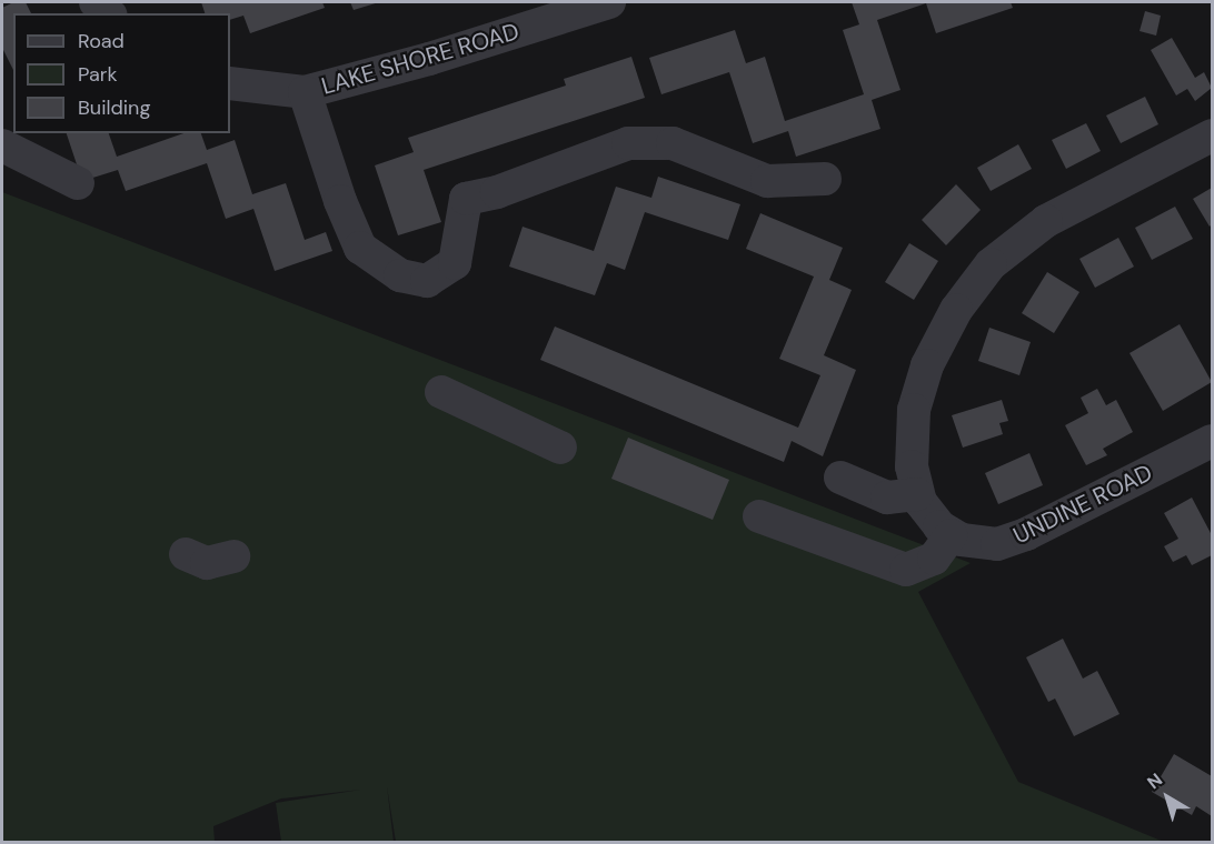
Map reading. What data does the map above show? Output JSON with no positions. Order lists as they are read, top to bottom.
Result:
{
  "streets": {
    "street": ["LAKE SHORE ROAD", "UNDINE ROAD"]
  },
  "legend": ["Road", "Park", "Building"],
  "north": "top left"
}
